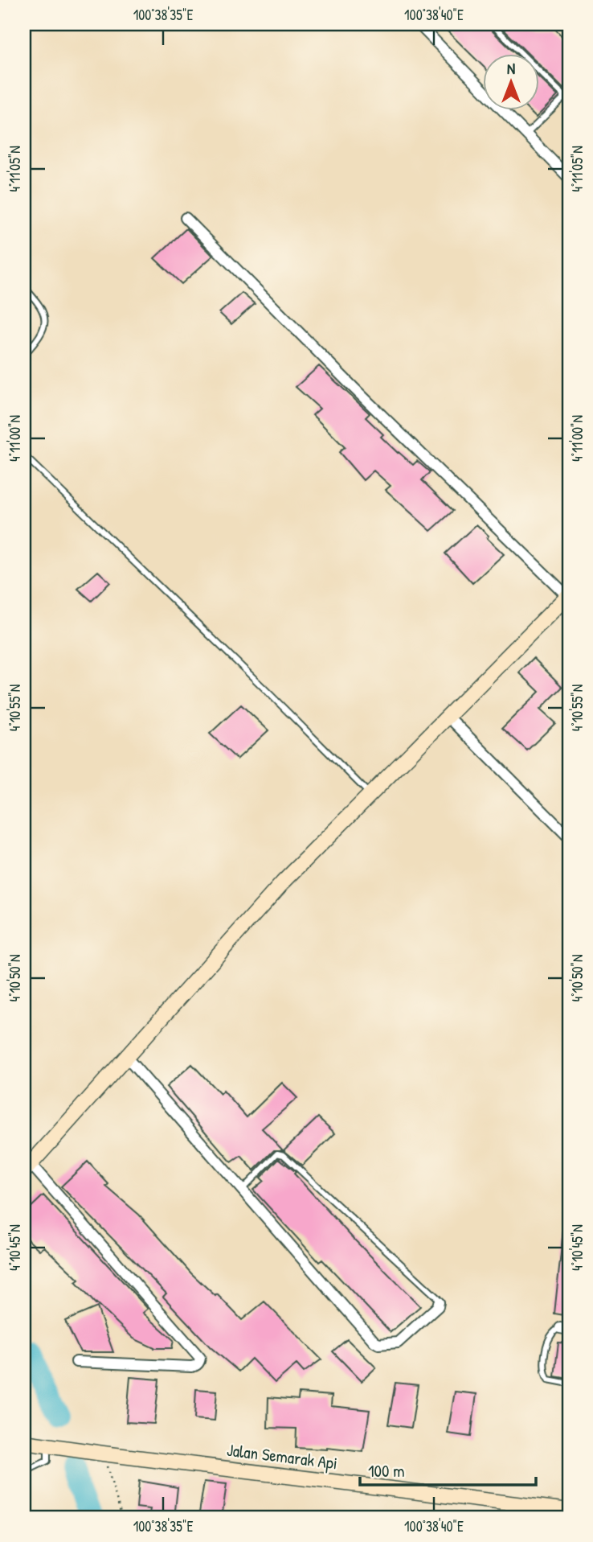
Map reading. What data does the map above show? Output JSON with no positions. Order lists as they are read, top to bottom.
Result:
{
  "streets": {
    "street": ["Jalan Semarak Api"]
  },
  "scale_bar": "100 m",
  "north": "top",
  "coordinates": [
    "100°38'35\"E",
    "100°38'40\"E",
    "4°11'05\"N",
    "4°11'00\"N",
    "4°10'55\"N",
    "4°10'50\"N",
    "4°10'45\"N"
  ]
}
